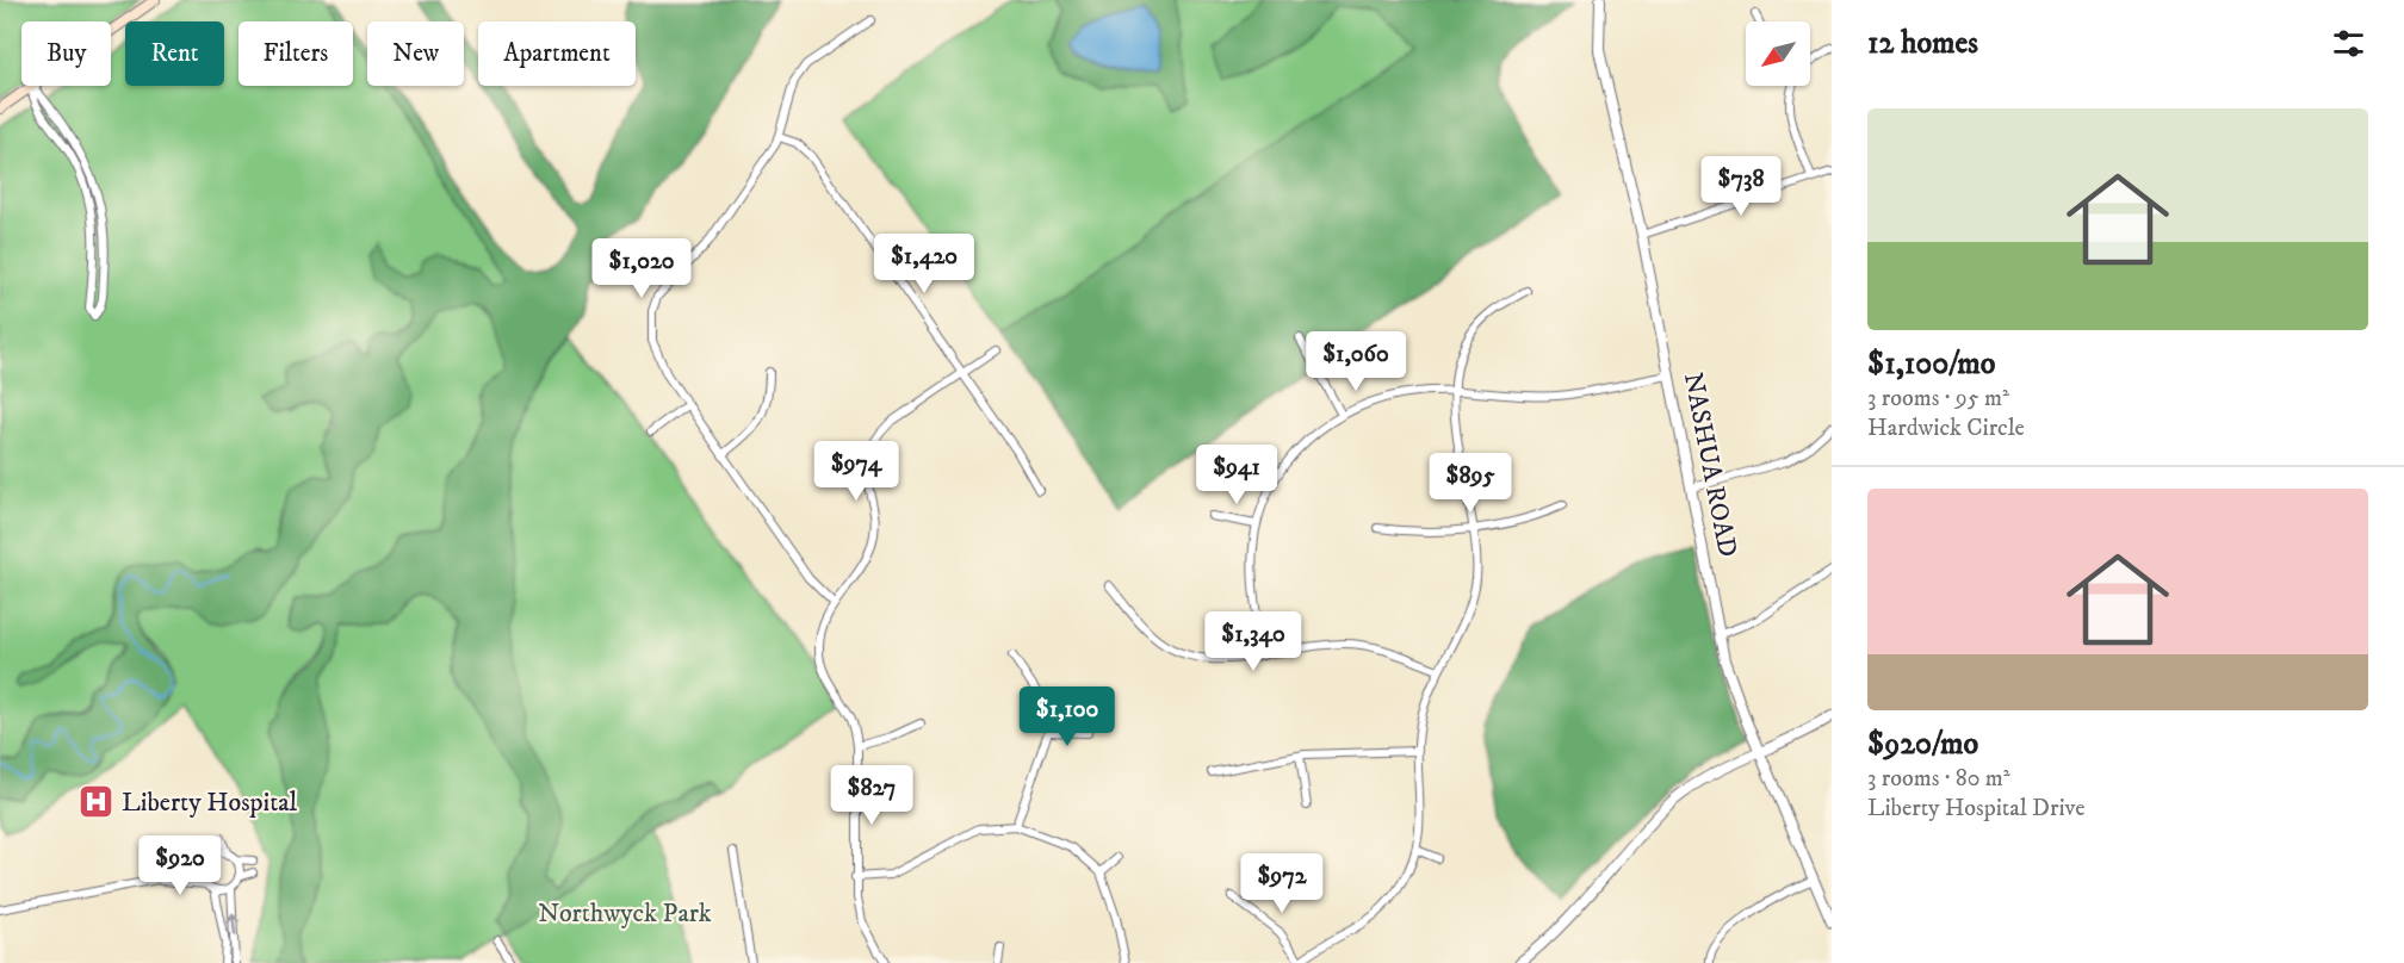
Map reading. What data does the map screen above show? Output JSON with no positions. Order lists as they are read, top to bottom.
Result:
{
  "streets": {
    "street": ["NASHUA ROAD"]
  },
  "parks": ["Northwyck Park"],
  "places": {
    "hospital": ["Liberty Hospital"]
  },
  "north": "bottom left",
  "page": {
    "heading": "12 homes",
    "chip": [
      "Buy",
      "Rent",
      "Filters",
      "New",
      "Apartment"
    ],
    "list": [
      {
        "name": "$1,100/mo",
        "note": "3 rooms · 95 m² · Hardwick Circle"
      },
      {
        "name": "$920/mo",
        "note": "3 rooms · 80 m² · Liberty Hospital Drive"
      }
    ],
    "price": [
      "$738",
      "$1,420",
      "$1,020",
      "$1,060",
      "$974",
      "$941",
      "$895",
      "$1,340",
      "$1,100",
      "$827",
      "$920",
      "$972"
    ]
  }
}
